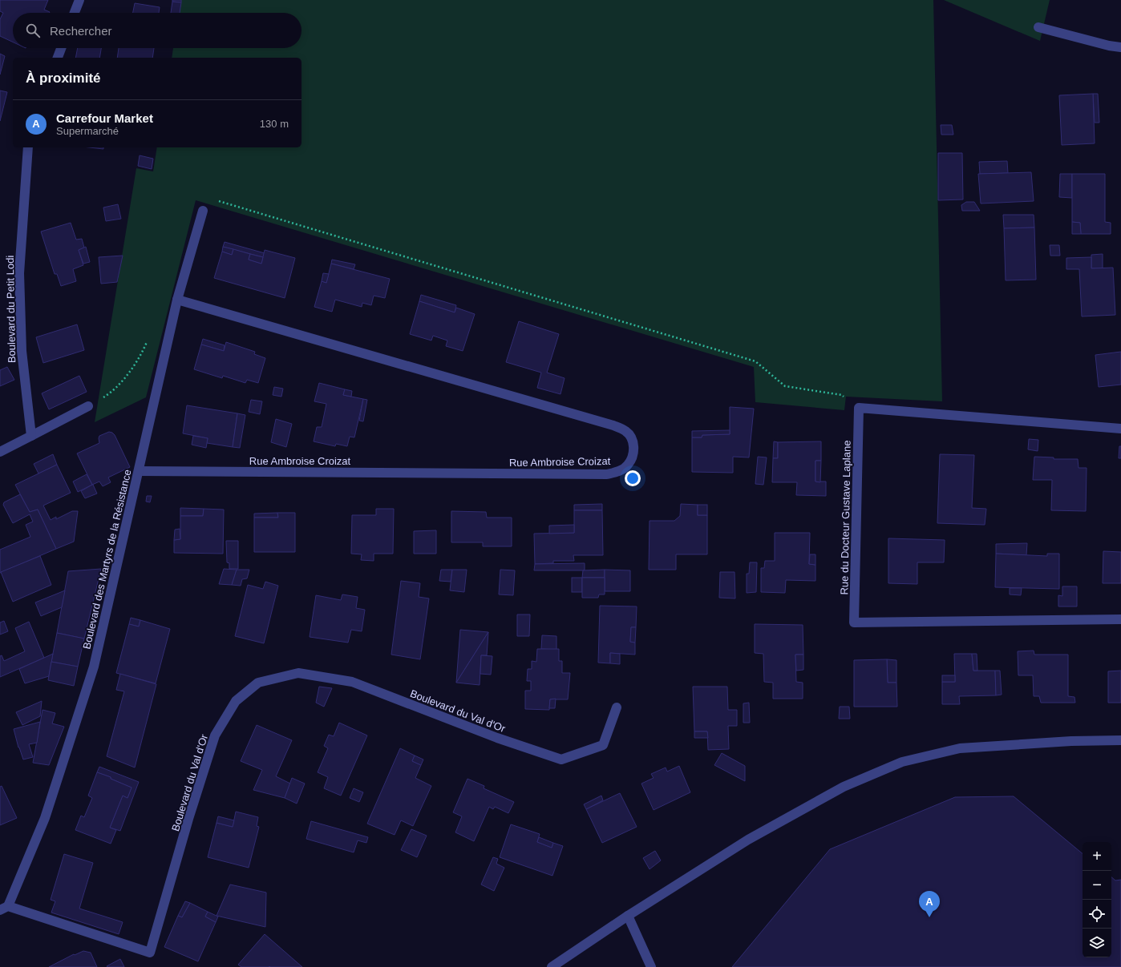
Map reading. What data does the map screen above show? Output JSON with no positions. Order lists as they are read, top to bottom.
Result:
{
  "streets": {
    "street": [
      "Boulevard du Petit Lodi",
      "Rue Ambroise Croizat",
      "Rue du Docteur Gustave Laplane",
      "Boulevard des Martyrs de la Résistance",
      "Boulevard du Val d'Or"
    ]
  },
  "crossings": [
    ["Rue Ambroise Croizat", "Boulevard des Martyrs de la Résistance"],
    ["Boulevard des Martyrs de la Résistance", "Boulevard du Val d'Or"]
  ],
  "page": {
    "search": "Rechercher",
    "heading": "À proximité",
    "list": [
      {
        "mark": "A",
        "name": "Carrefour Market",
        "note": "Supermarché",
        "value": "130 m"
      }
    ],
    "map_buttons": ["+", "−"],
    "pins": "A"
  }
}
